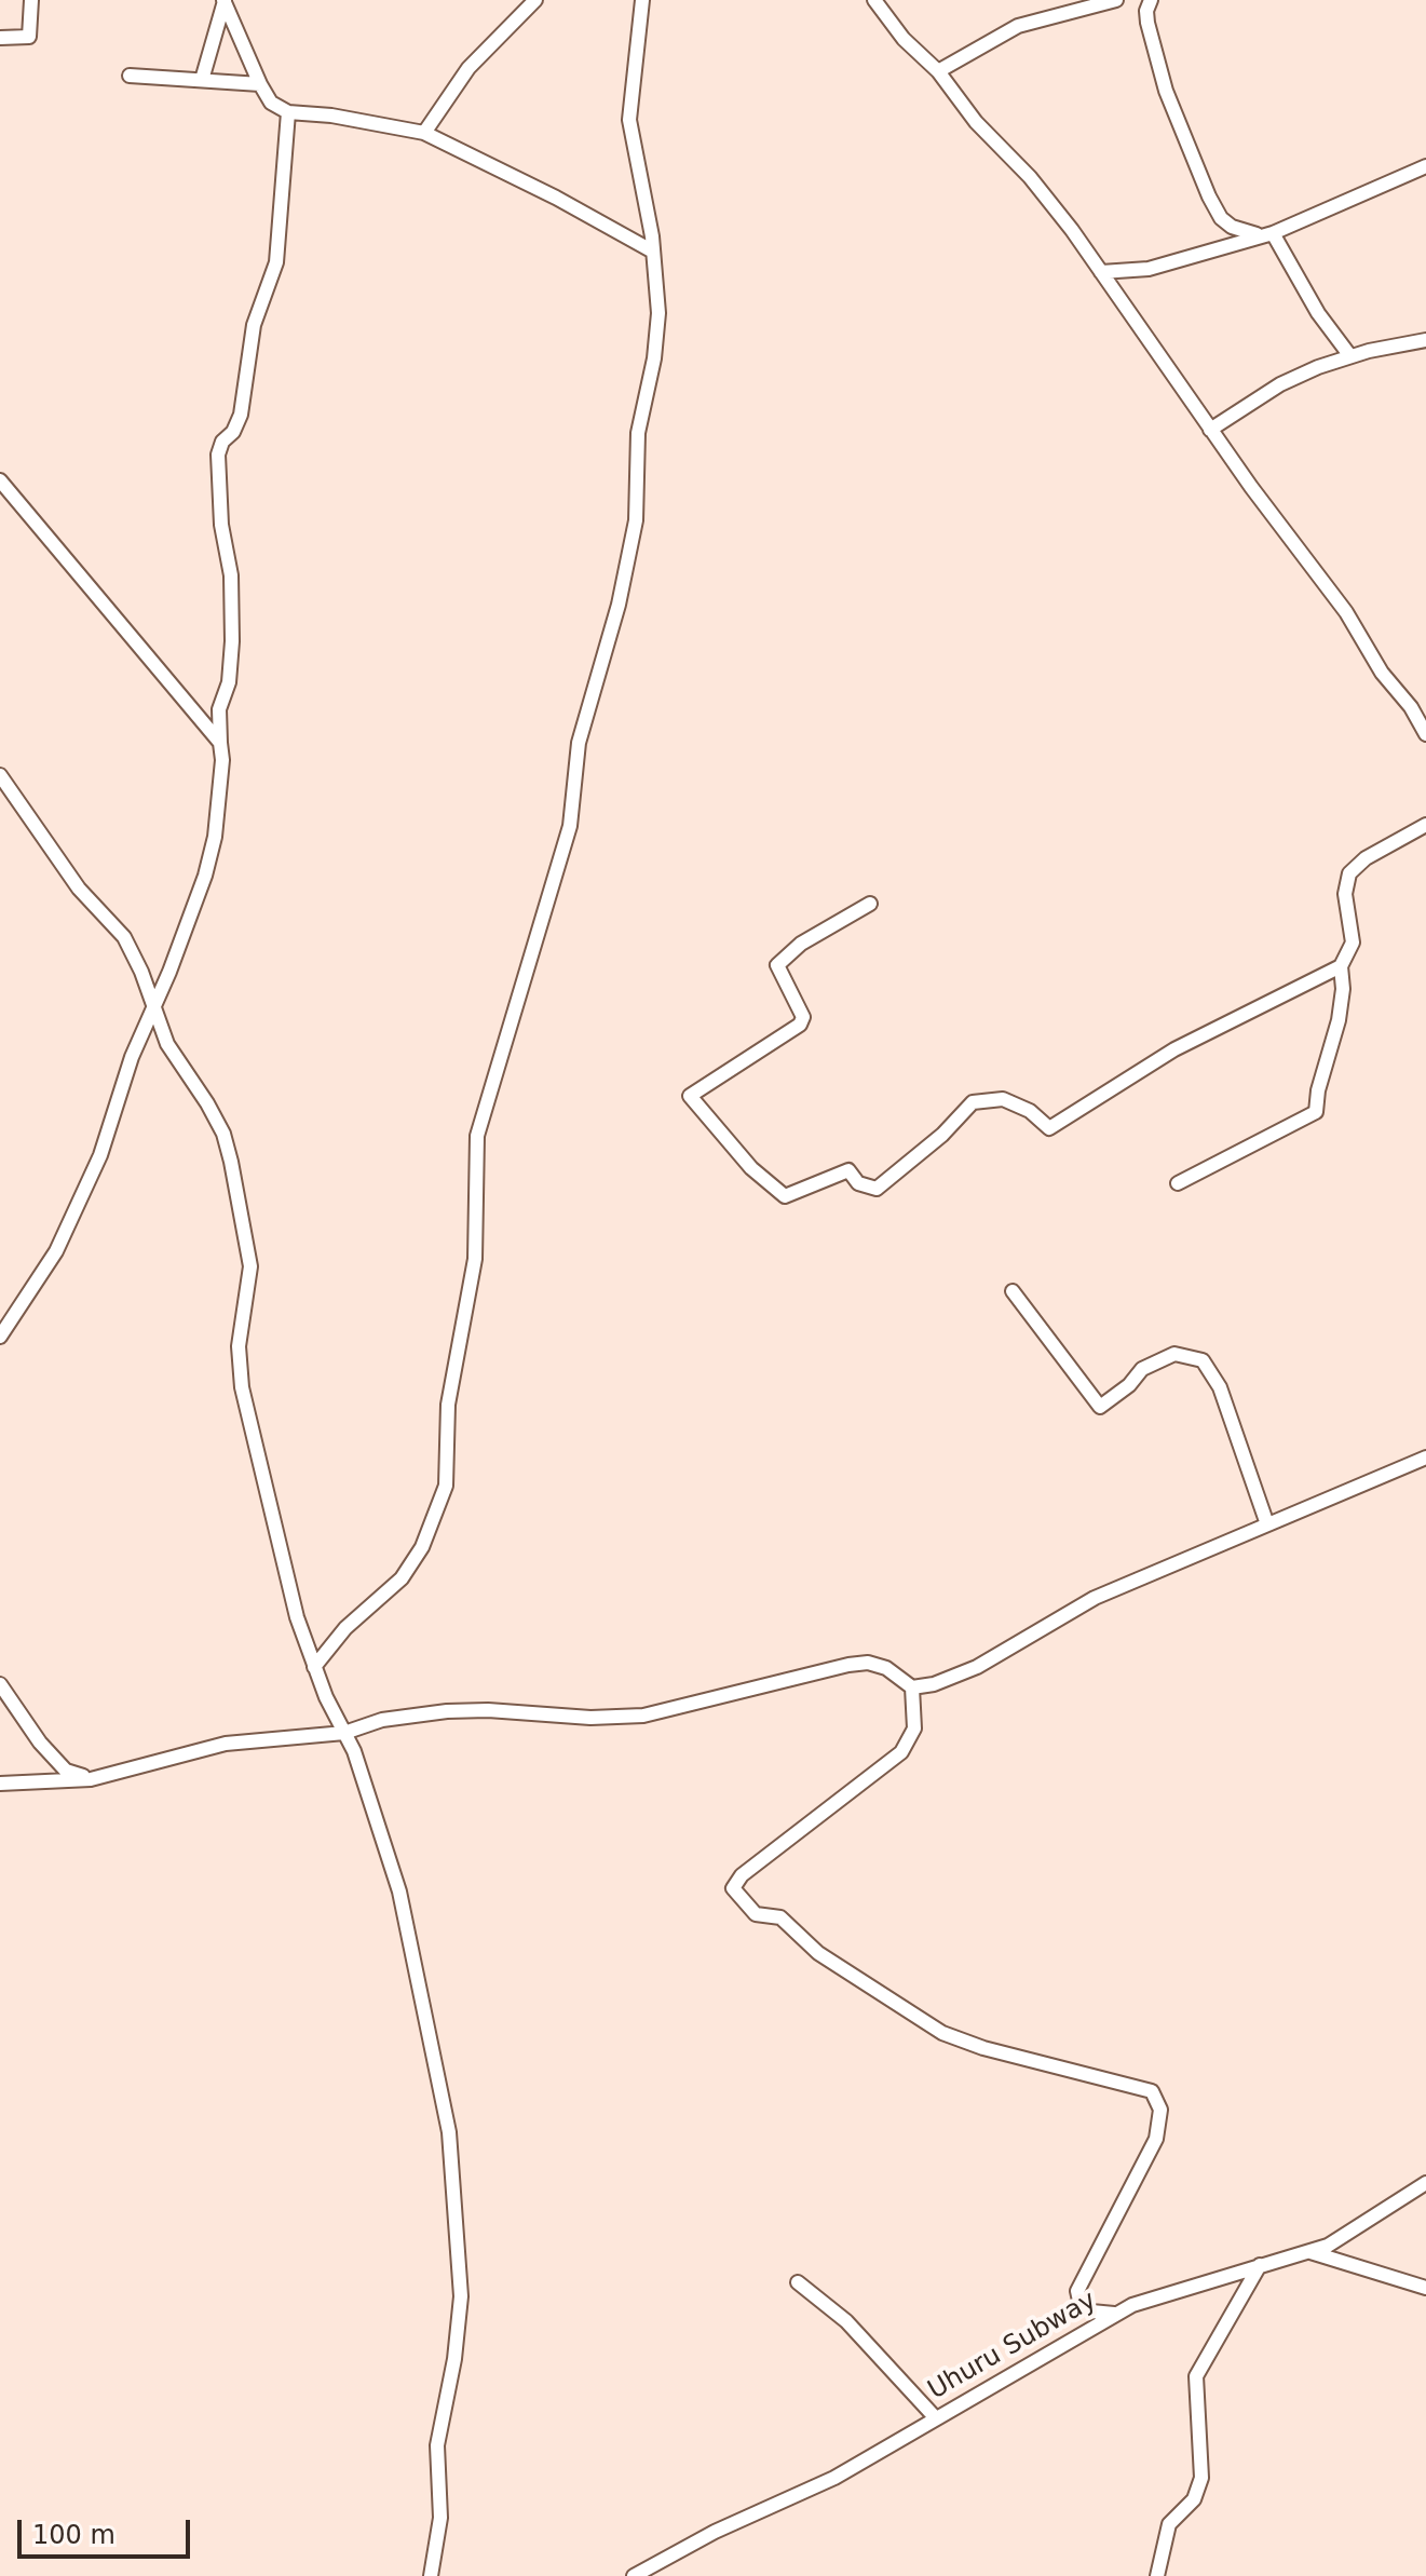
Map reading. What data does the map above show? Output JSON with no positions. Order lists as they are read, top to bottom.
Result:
{
  "streets": {
    "street": ["Uhuru Subway"]
  },
  "scale_bar": "100 m"
}
